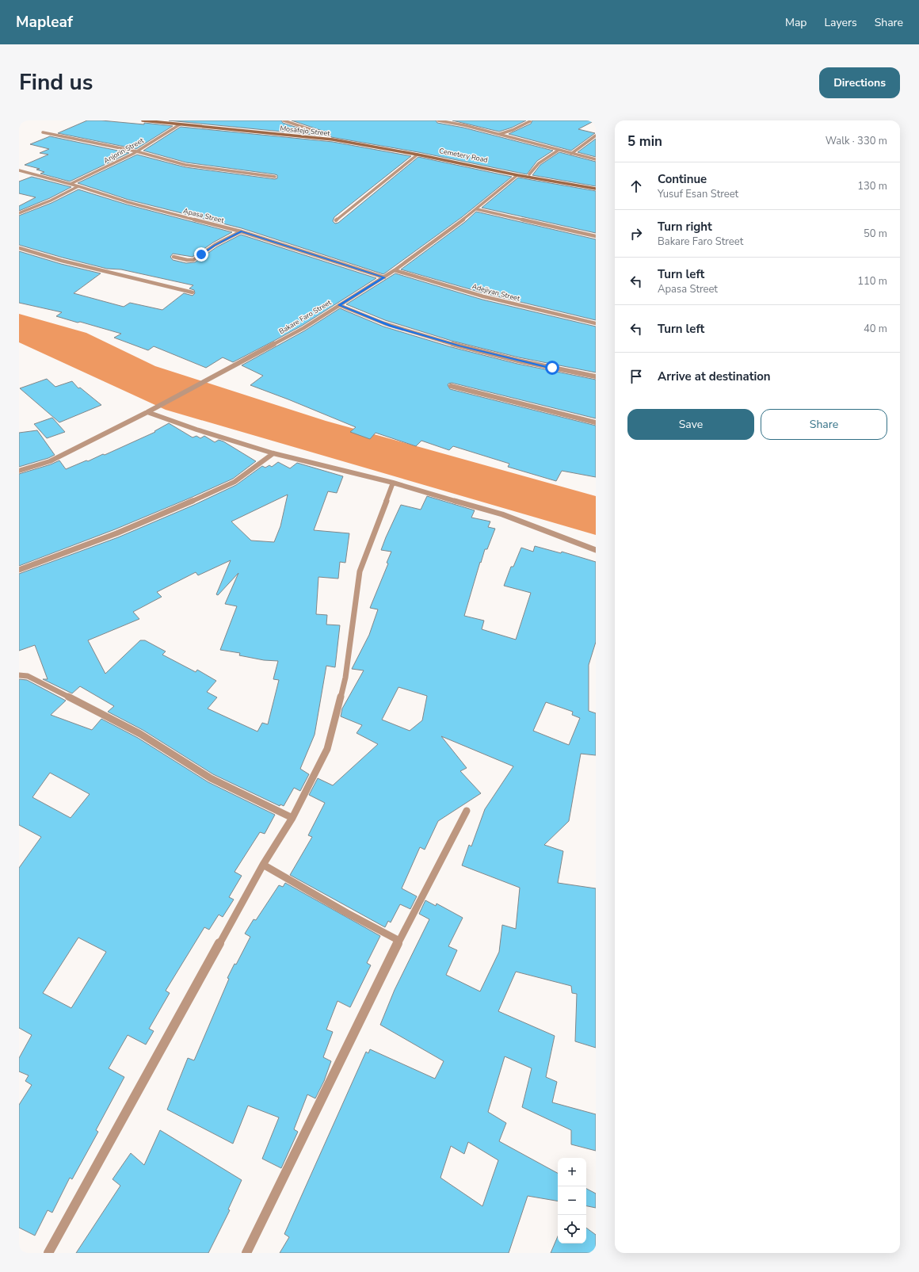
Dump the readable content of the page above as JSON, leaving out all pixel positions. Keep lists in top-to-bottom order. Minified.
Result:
{"streets":{"main road":["Mosafejo Street","Cemetery Road"],"street":["Anjorin Street","Apasa Street","Adejiyan Street","Bakare Faro Street"]},"crossings":[["Mosafejo Street","Anjorin Street"],["Mosafejo Street","Cemetery Road"],["Anjorin Street","Apasa Street"],["Cemetery Road","Bakare Faro Street"],["Apasa Street","Bakare Faro Street"],["Adejiyan Street","Bakare Faro Street"]],"page":{"header":"Mapleaf","nav":["Map","Layers","Share"],"title":"Find us","buttons":["Directions",["Save","Share"]],"heading":["5 min","Walk · 330 m"],"list":[["Continue","Yusuf Esan Street","130 m"],["Turn right","Bakare Faro Street","50 m"],["Turn left","Apasa Street","110 m"],["Turn left","40 m"],"Arrive at destination"],"map_buttons":["+","−"]}}
